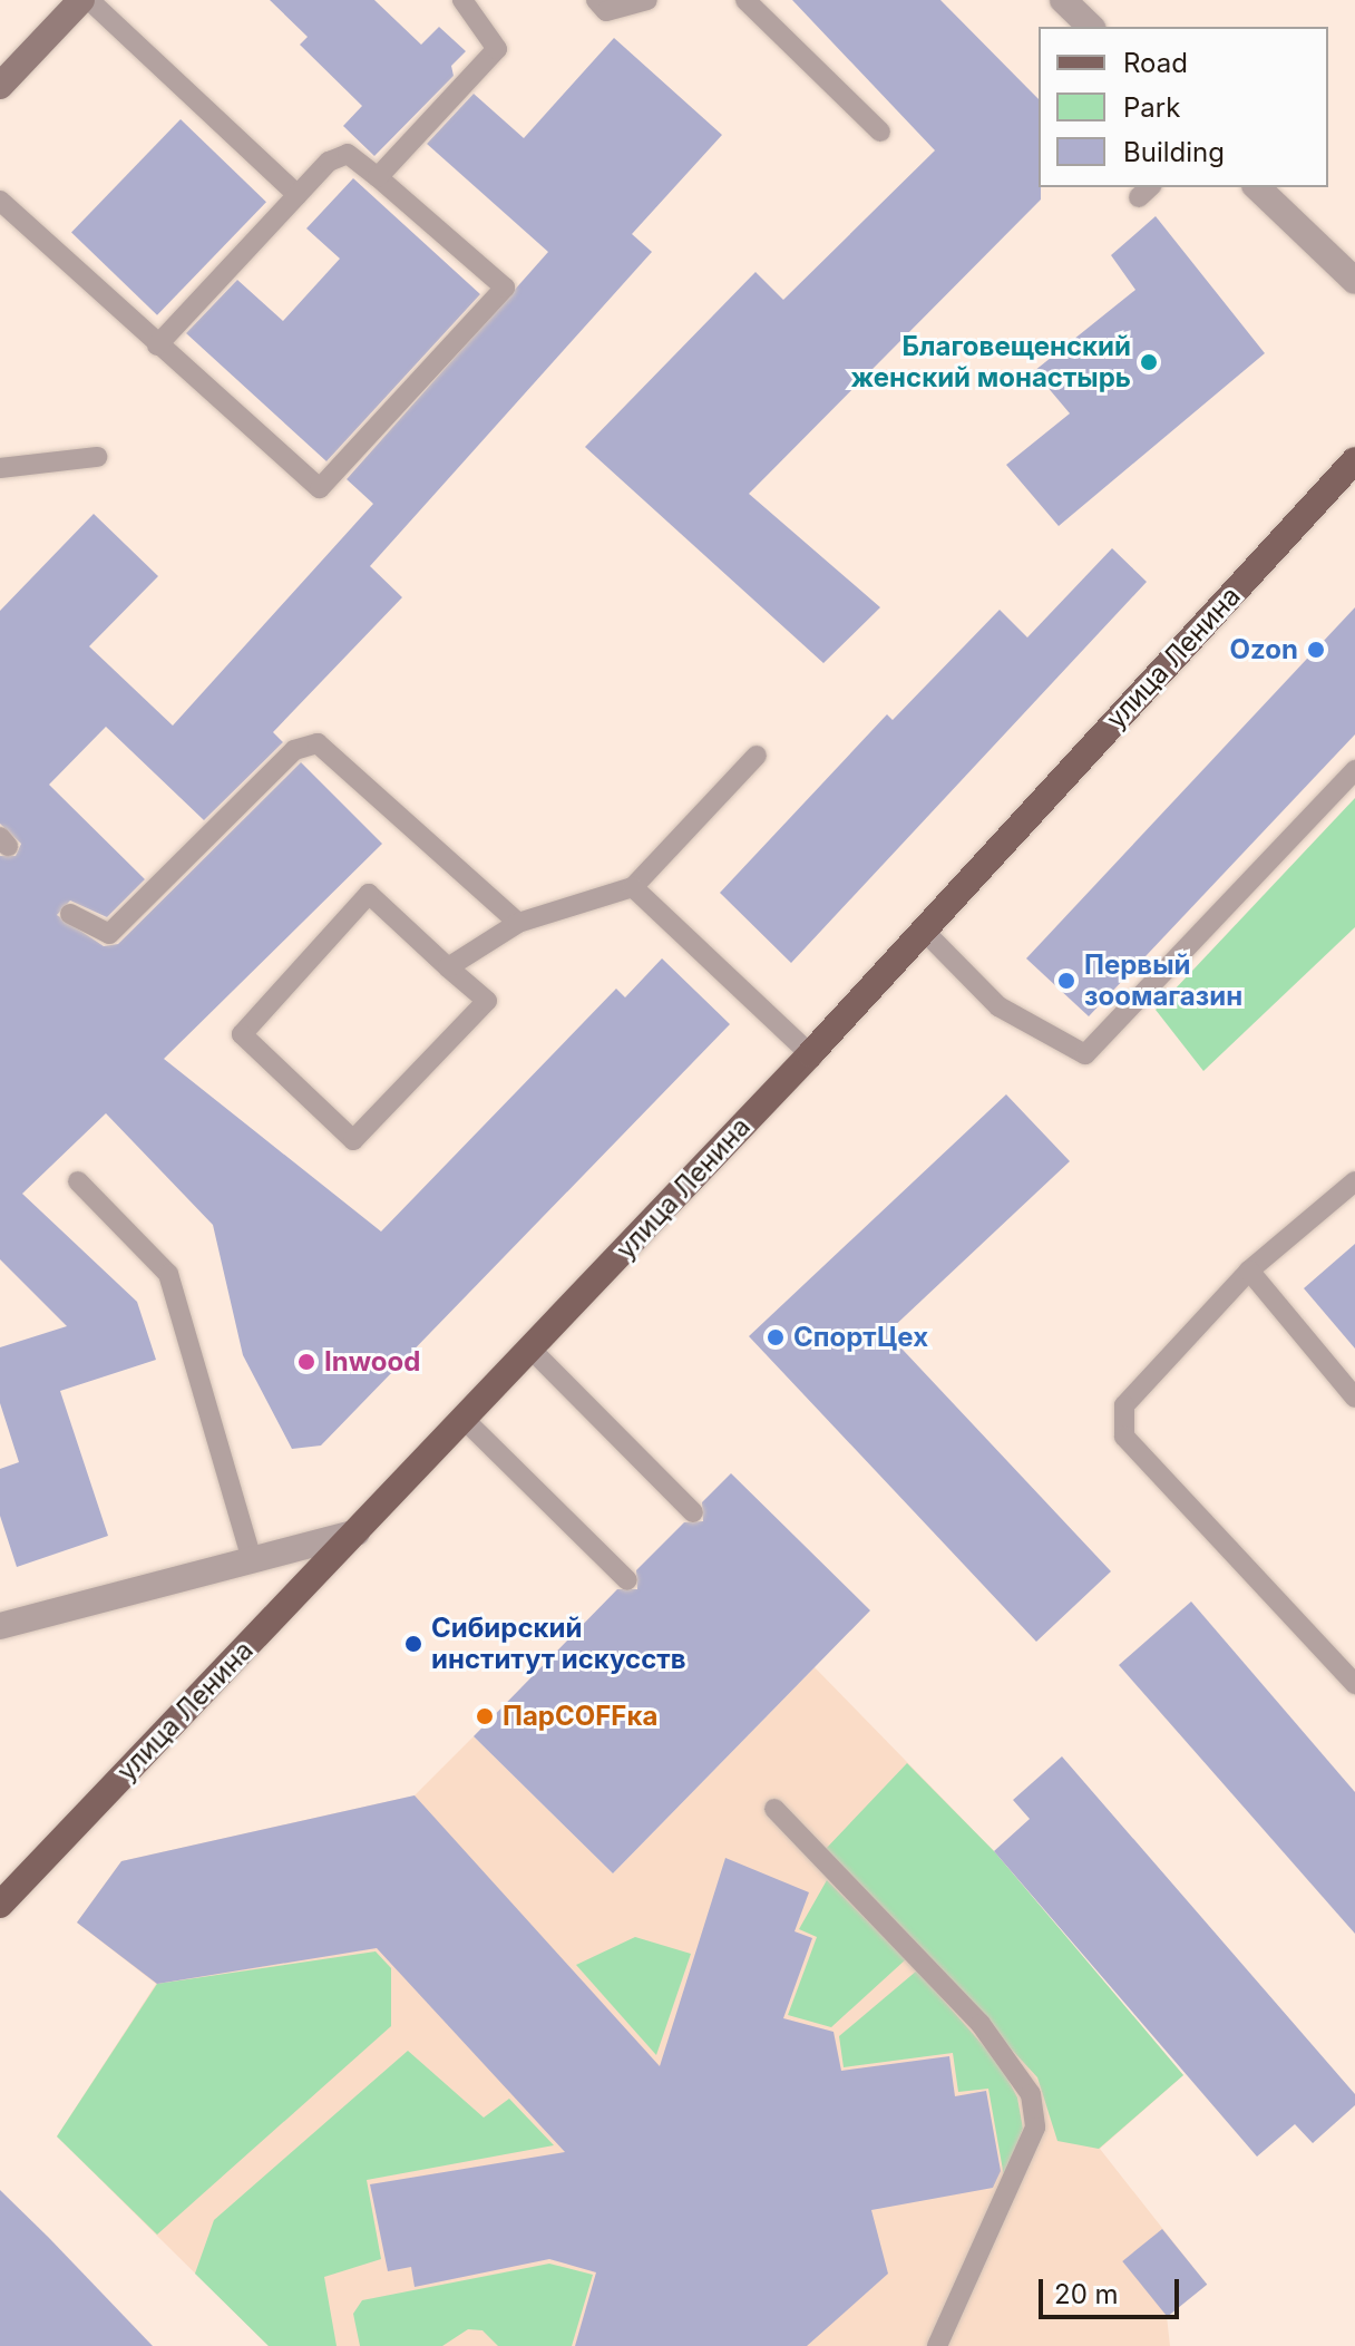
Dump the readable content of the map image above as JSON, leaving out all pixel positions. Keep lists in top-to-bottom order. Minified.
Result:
{"streets":{"main road":["улица Ленина"]},"places":["Благовещенский женский монастырь","Ozon","Первый зоомагазин","СпортЦех","Inwood","Сибирский институт искусств","ПарCOFFка"],"legend":["Road","Park","Building"],"scale_bar":"20 m"}
